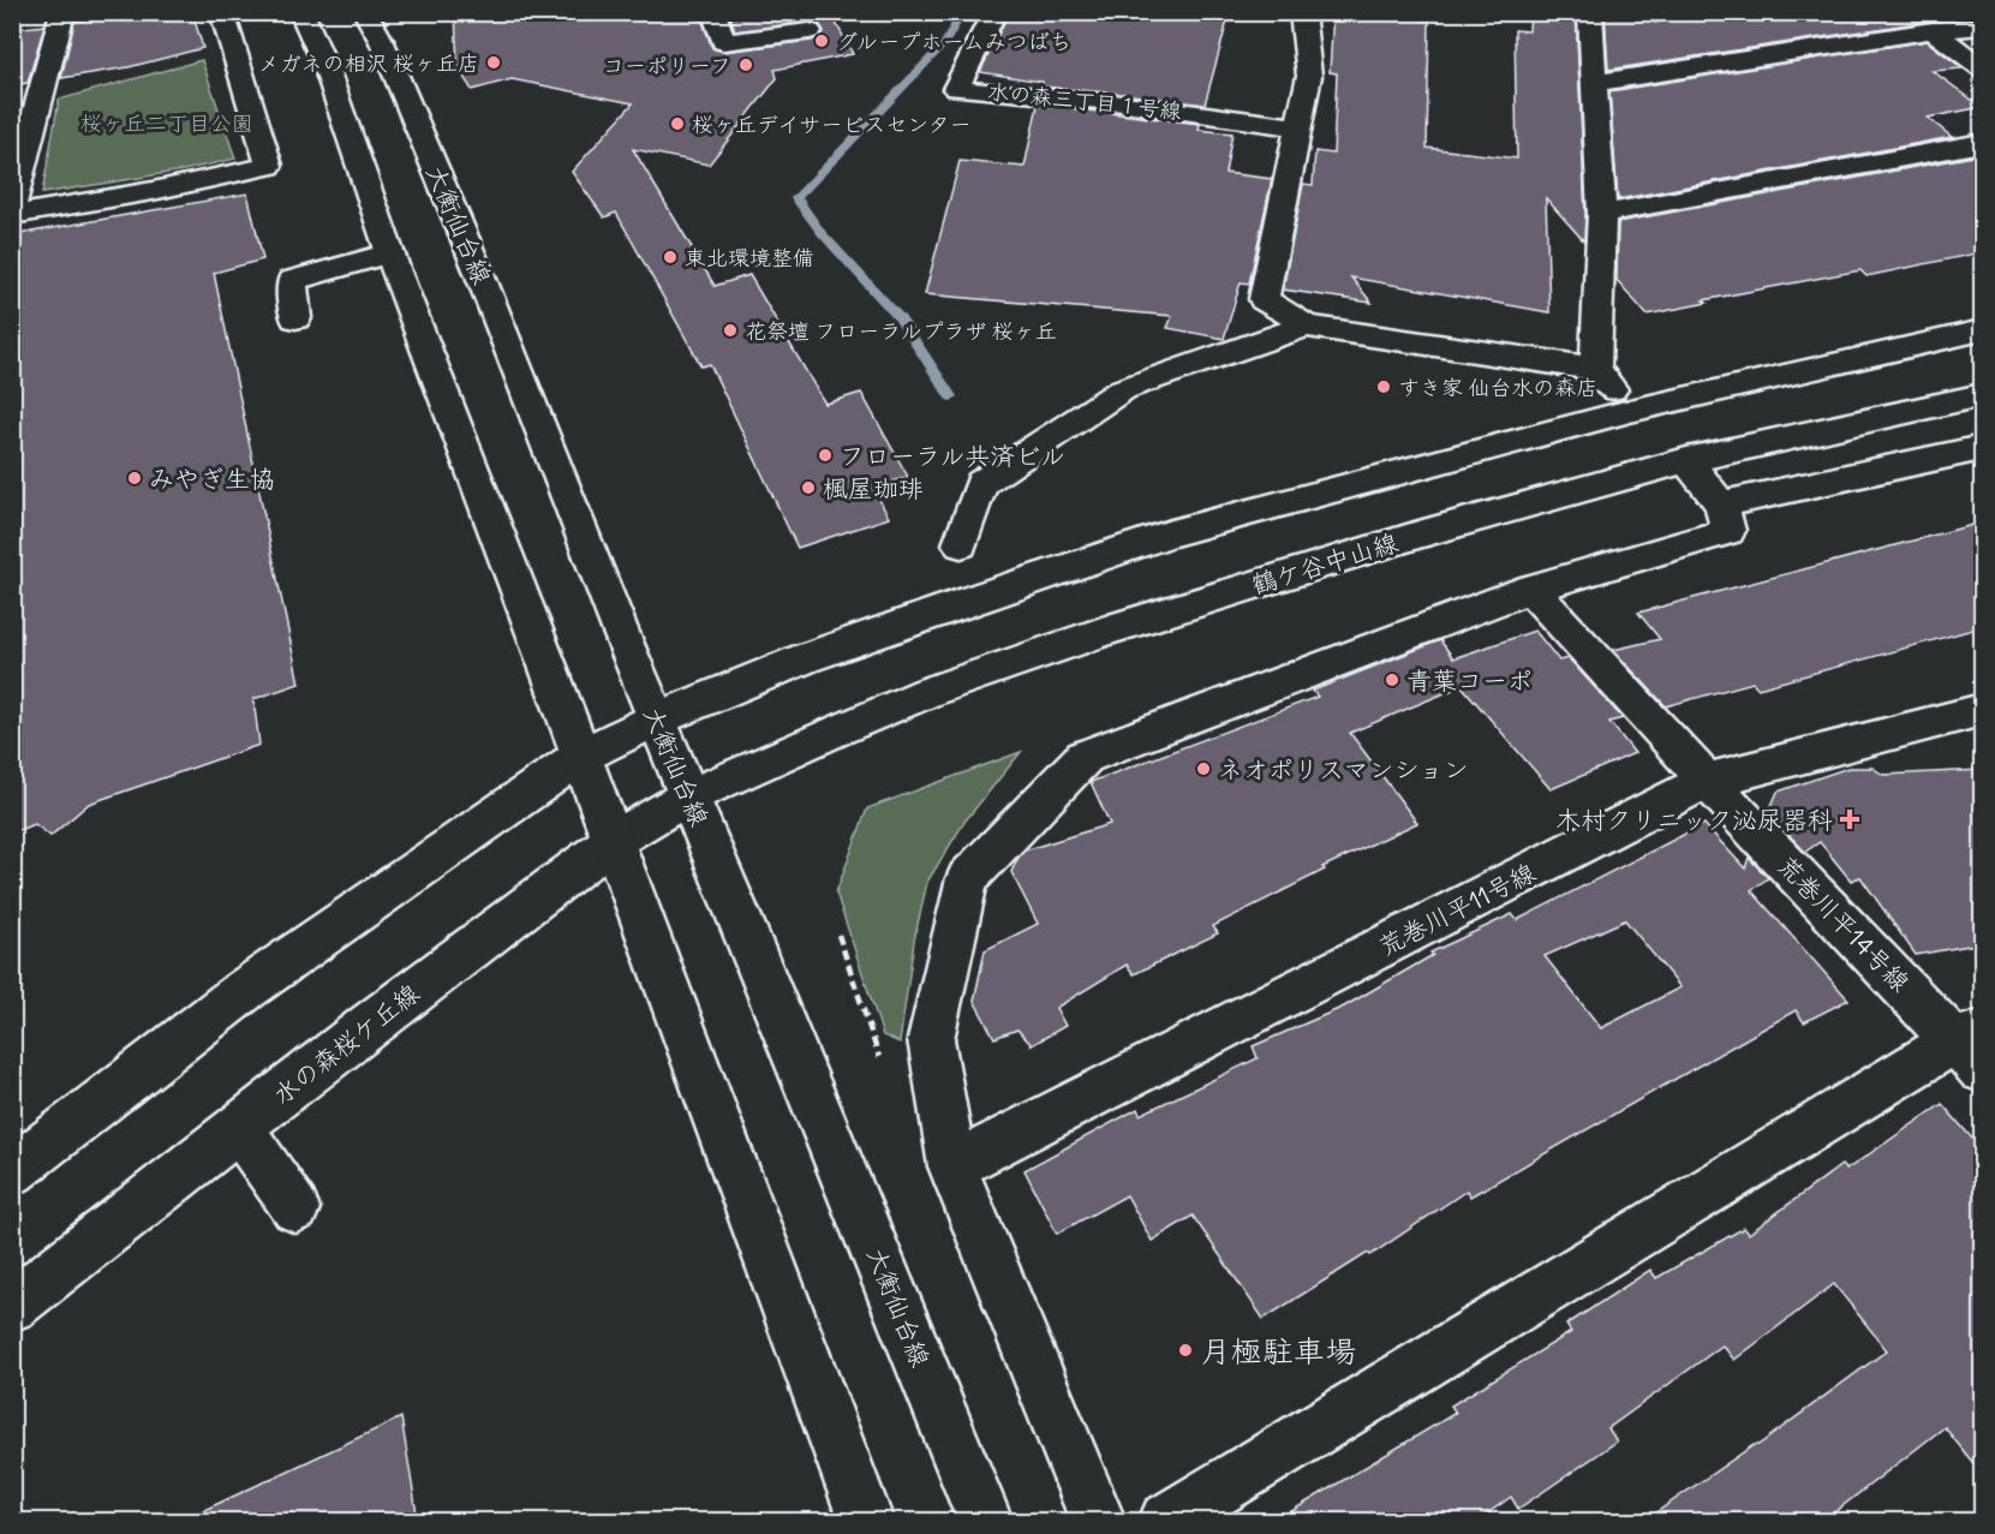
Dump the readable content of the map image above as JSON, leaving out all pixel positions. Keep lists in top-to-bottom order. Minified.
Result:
{"streets":{"street":["水の森三丁目１号線","大衡仙台線","鶴ケ谷中山線","荒巻川平11号線","荒巻川平14号線","水の森桜ケ丘線"]},"crossings":[["大衡仙台線","鶴ケ谷中山線"],["大衡仙台線","水の森桜ケ丘線"],["鶴ケ谷中山線","水の森桜ケ丘線"],["荒巻川平11号線","荒巻川平14号線"]],"parks":["桜ヶ丘二丁目公園"],"places":{"other":["グループホームみつばち","メガネの相沢 桜ヶ丘店","コーポリーフ","桜ヶ丘デイサービスセンター","東北環境整備","花祭壇 フローラルプラザ 桜ヶ丘","すき家 仙台水の森店","フローラル共済ビル","みやぎ生協","楓屋珈琲","青葉コーポ","ネオポリスマンション","月極駐車場"],"health":["木村クリニック泌尿器科"]}}
